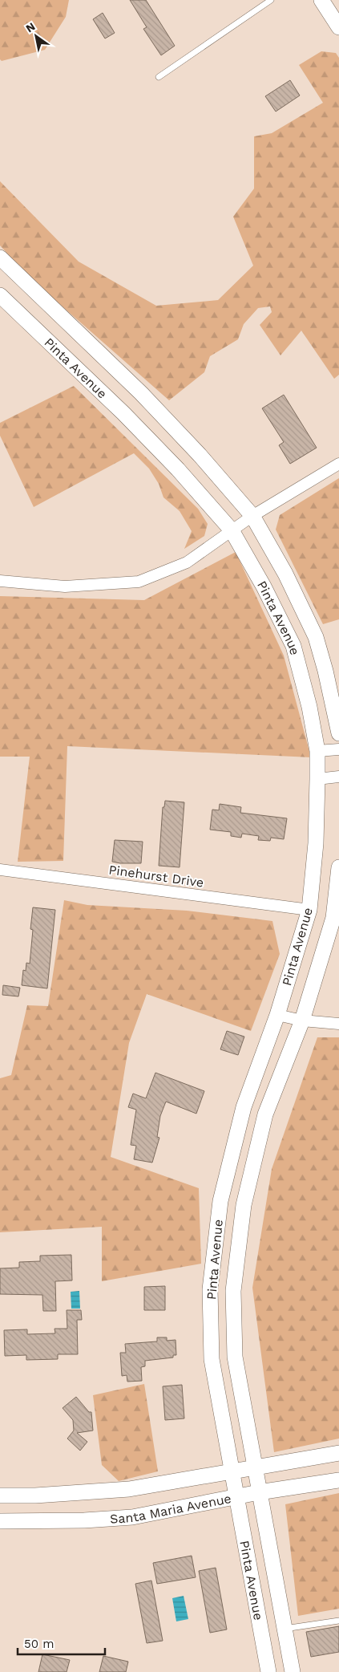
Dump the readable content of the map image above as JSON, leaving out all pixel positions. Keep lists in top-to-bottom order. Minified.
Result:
{"streets":{"street":["Pinta Avenue","Pinehurst Drive","Santa Maria Avenue"]},"crossings":[["Pinta Avenue","Pinehurst Drive"],["Pinta Avenue","Santa Maria Avenue"]],"scale_bar":"50 m","north":"top left"}
